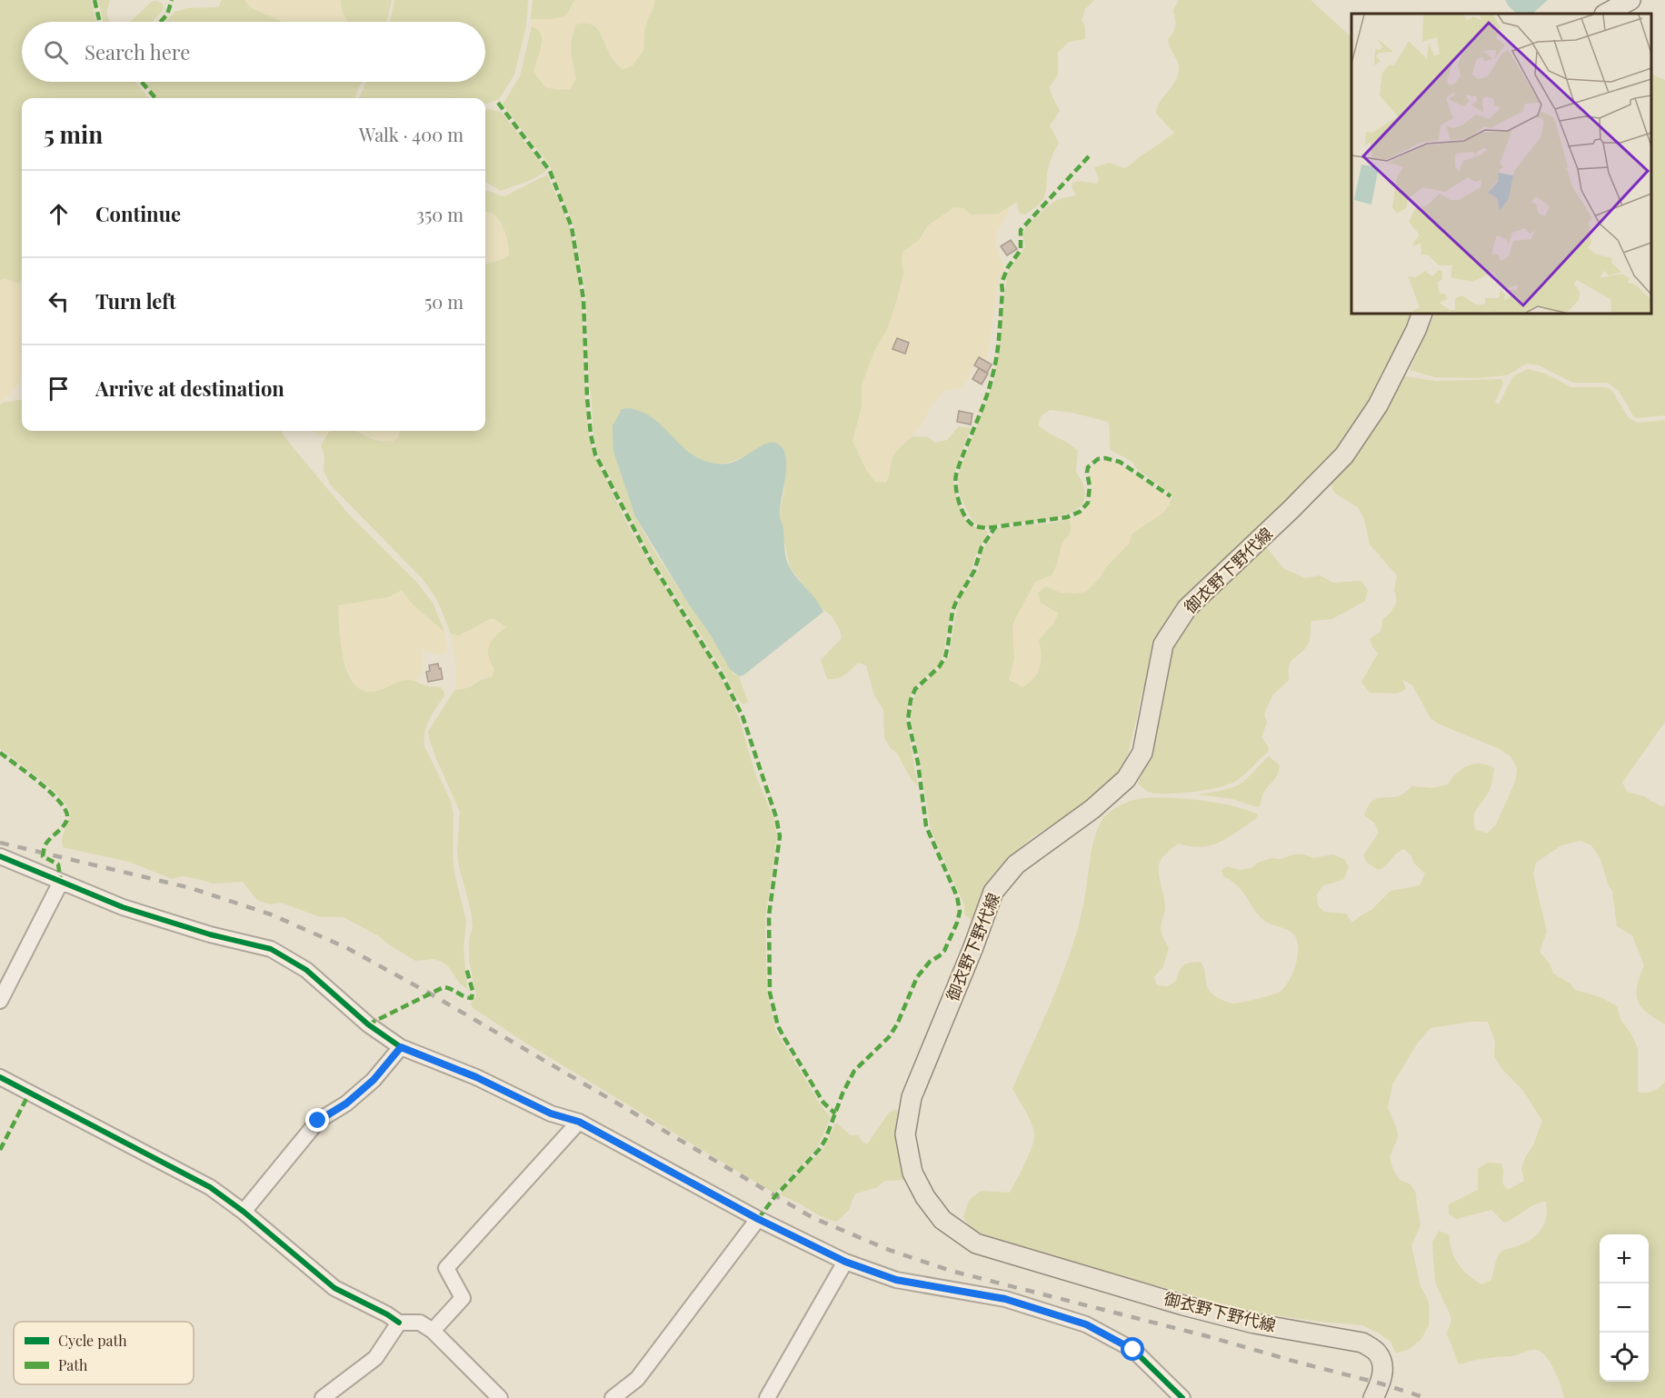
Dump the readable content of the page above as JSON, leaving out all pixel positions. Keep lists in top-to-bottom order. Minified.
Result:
{"streets":{"main road":["御衣野下野代線"]},"legend":["Cycle path","Path"],"page":{"search":"Search here","heading":["5 min","Walk · 400 m"],"list":[["Continue","350 m"],["Turn left","50 m"],"Arrive at destination"],"map_buttons":["+","−"]}}
